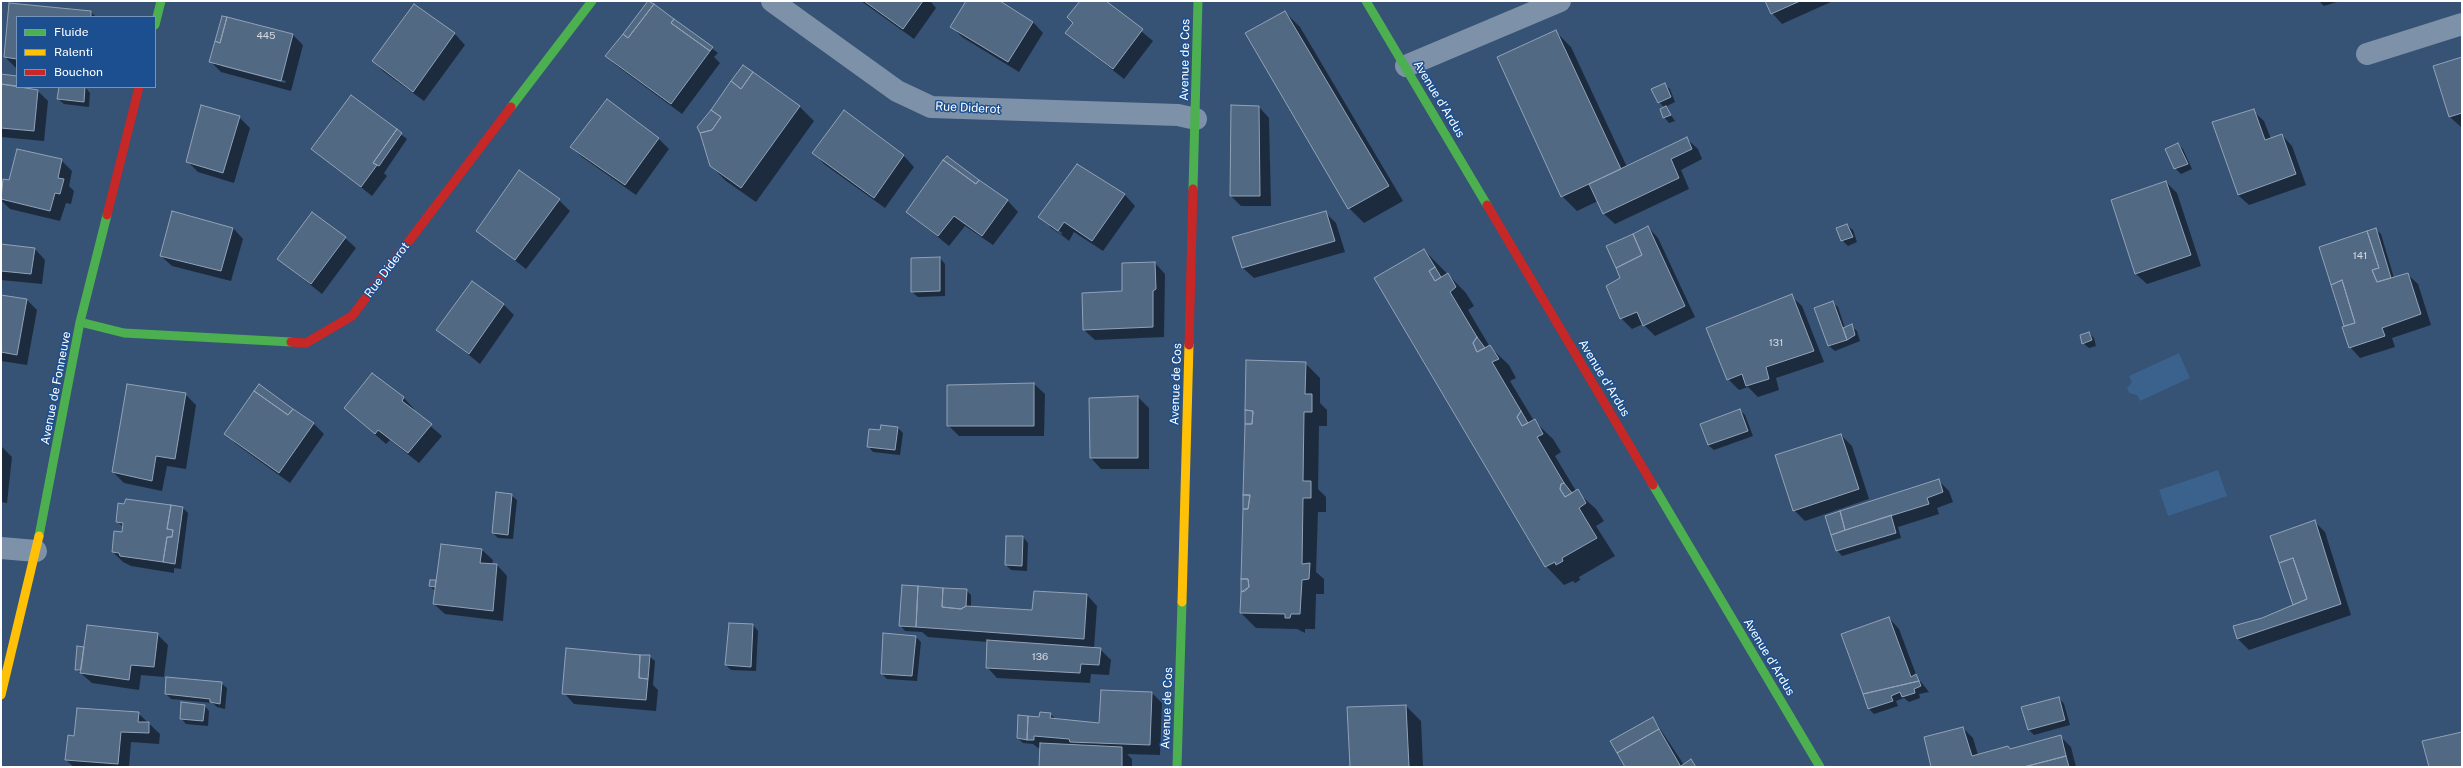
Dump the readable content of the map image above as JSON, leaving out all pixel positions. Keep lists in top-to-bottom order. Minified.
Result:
{"streets":{"street":["Avenue de Cos","Avenue d'Ardus","Rue Diderot","Avenue de Fonneuve"]},"crossings":[["Avenue de Cos","Rue Diderot"],["Rue Diderot","Avenue de Fonneuve"]],"house_numbers":["445","141","131","136"],"legend":["Fluide","Ralenti","Bouchon"]}
